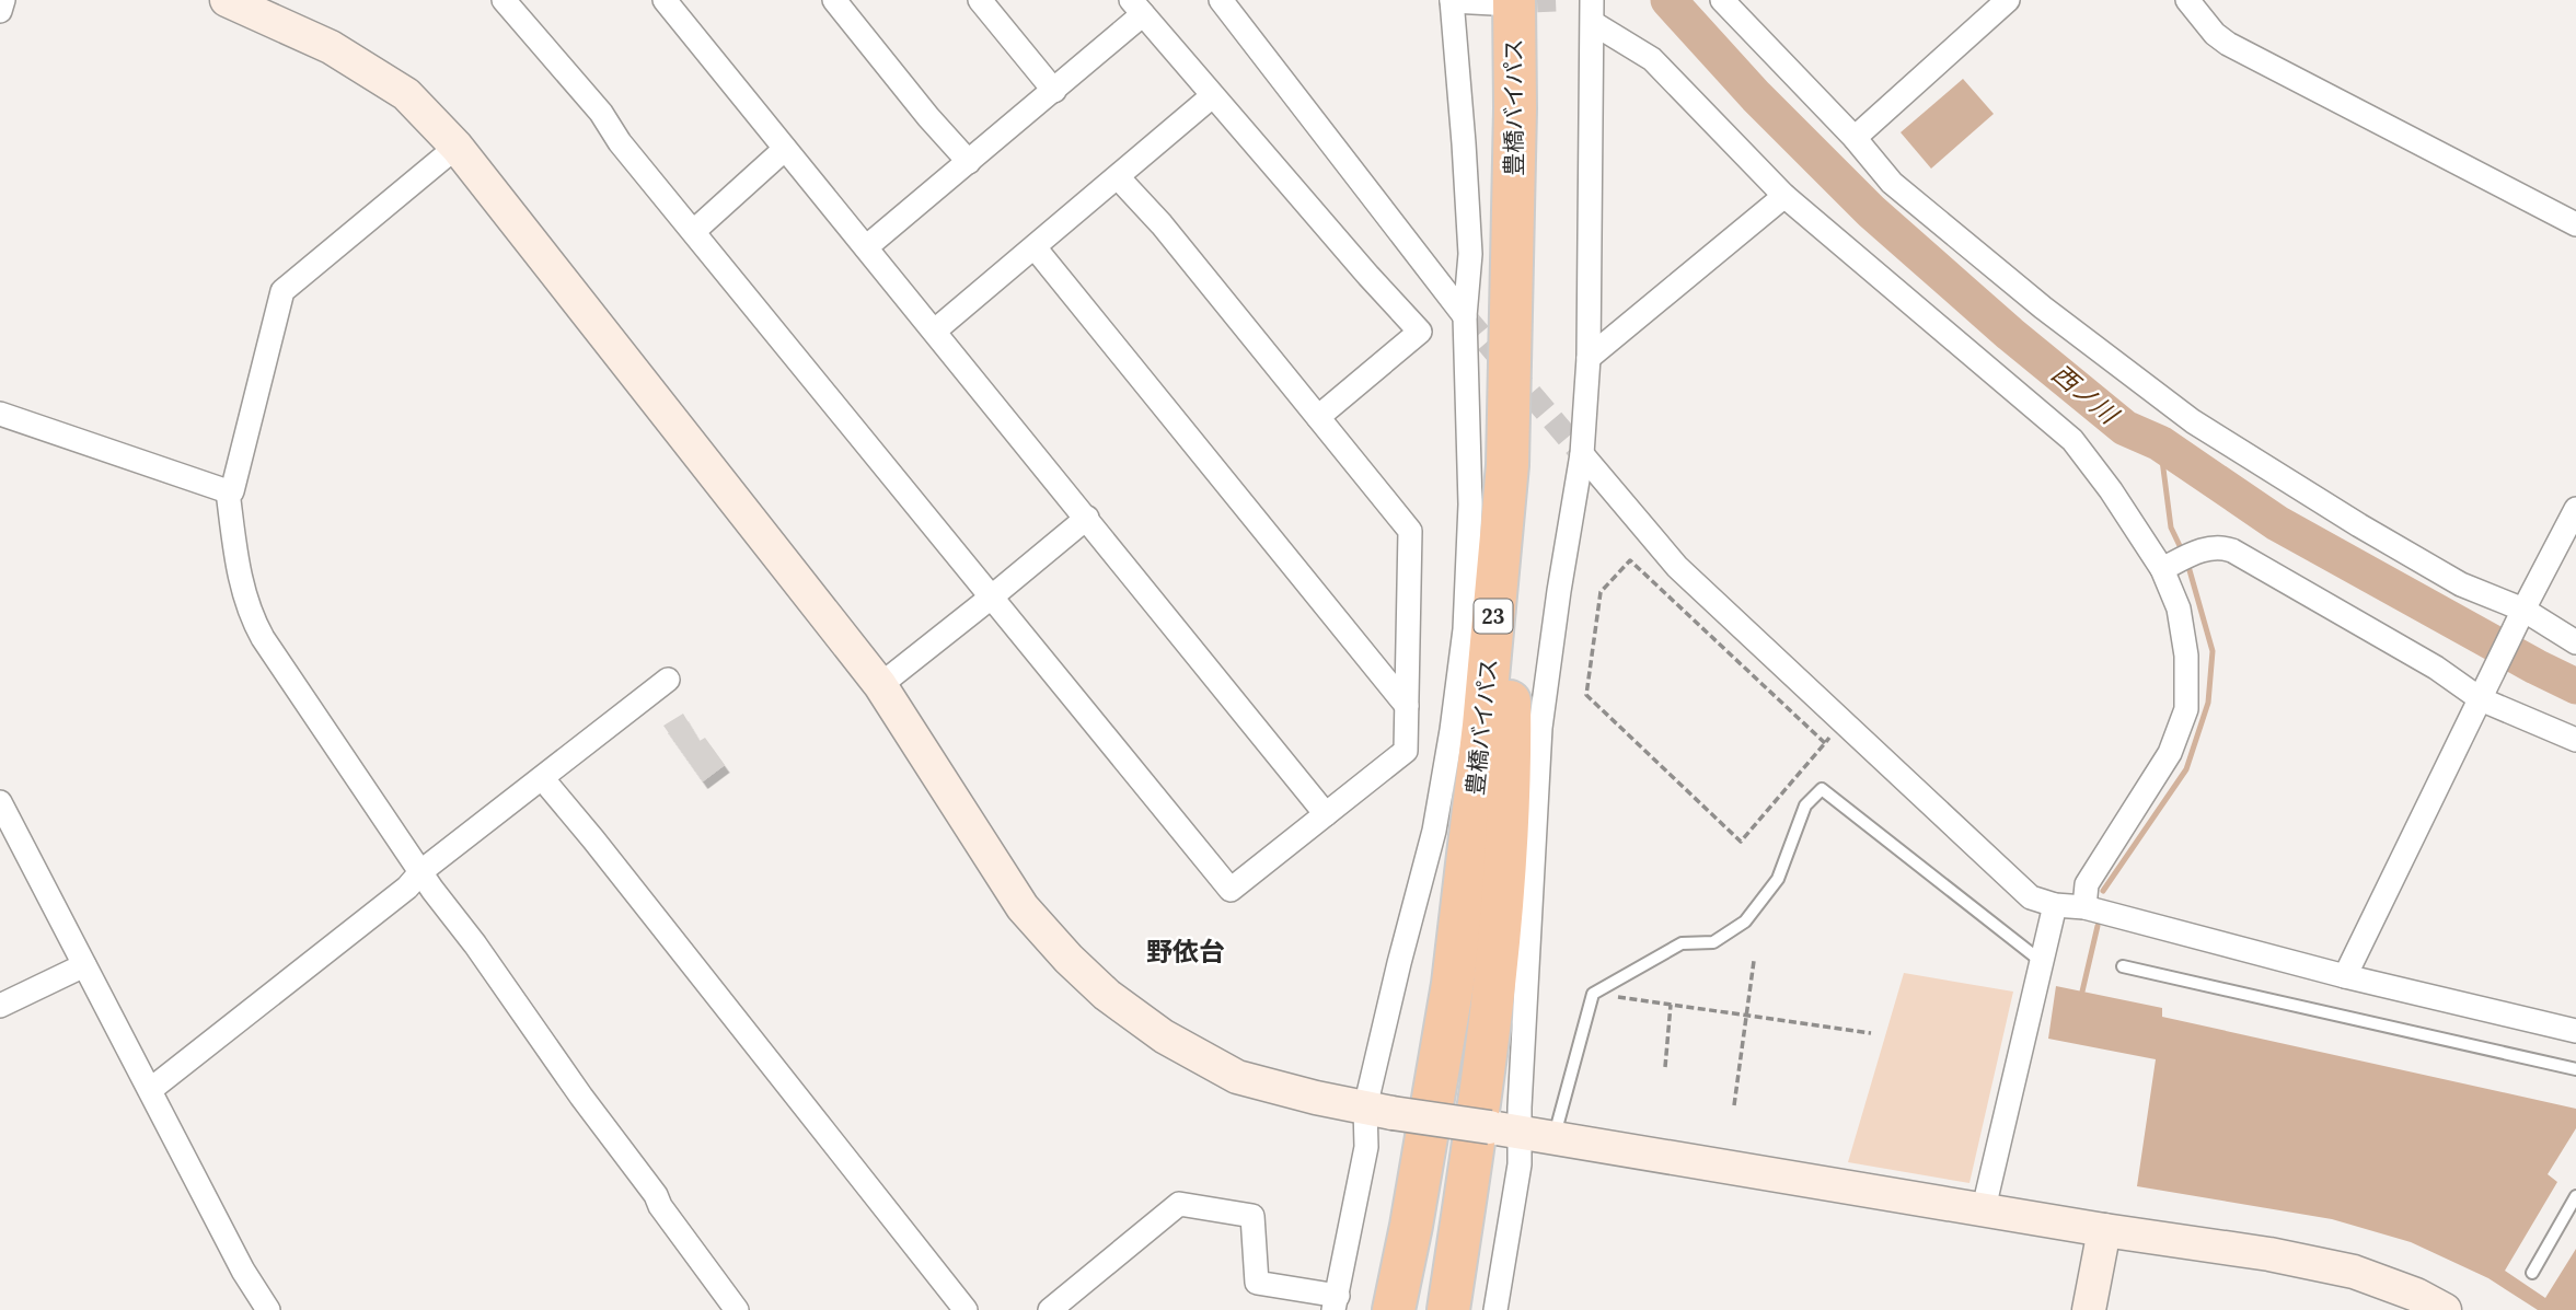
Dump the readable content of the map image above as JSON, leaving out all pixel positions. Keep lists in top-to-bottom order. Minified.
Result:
{"streets":{"highway":["豊橋バイパス","23"]},"crossings":[["豊橋バイパス","23"]],"districts":["野依台"],"water":["西ノ川"]}
